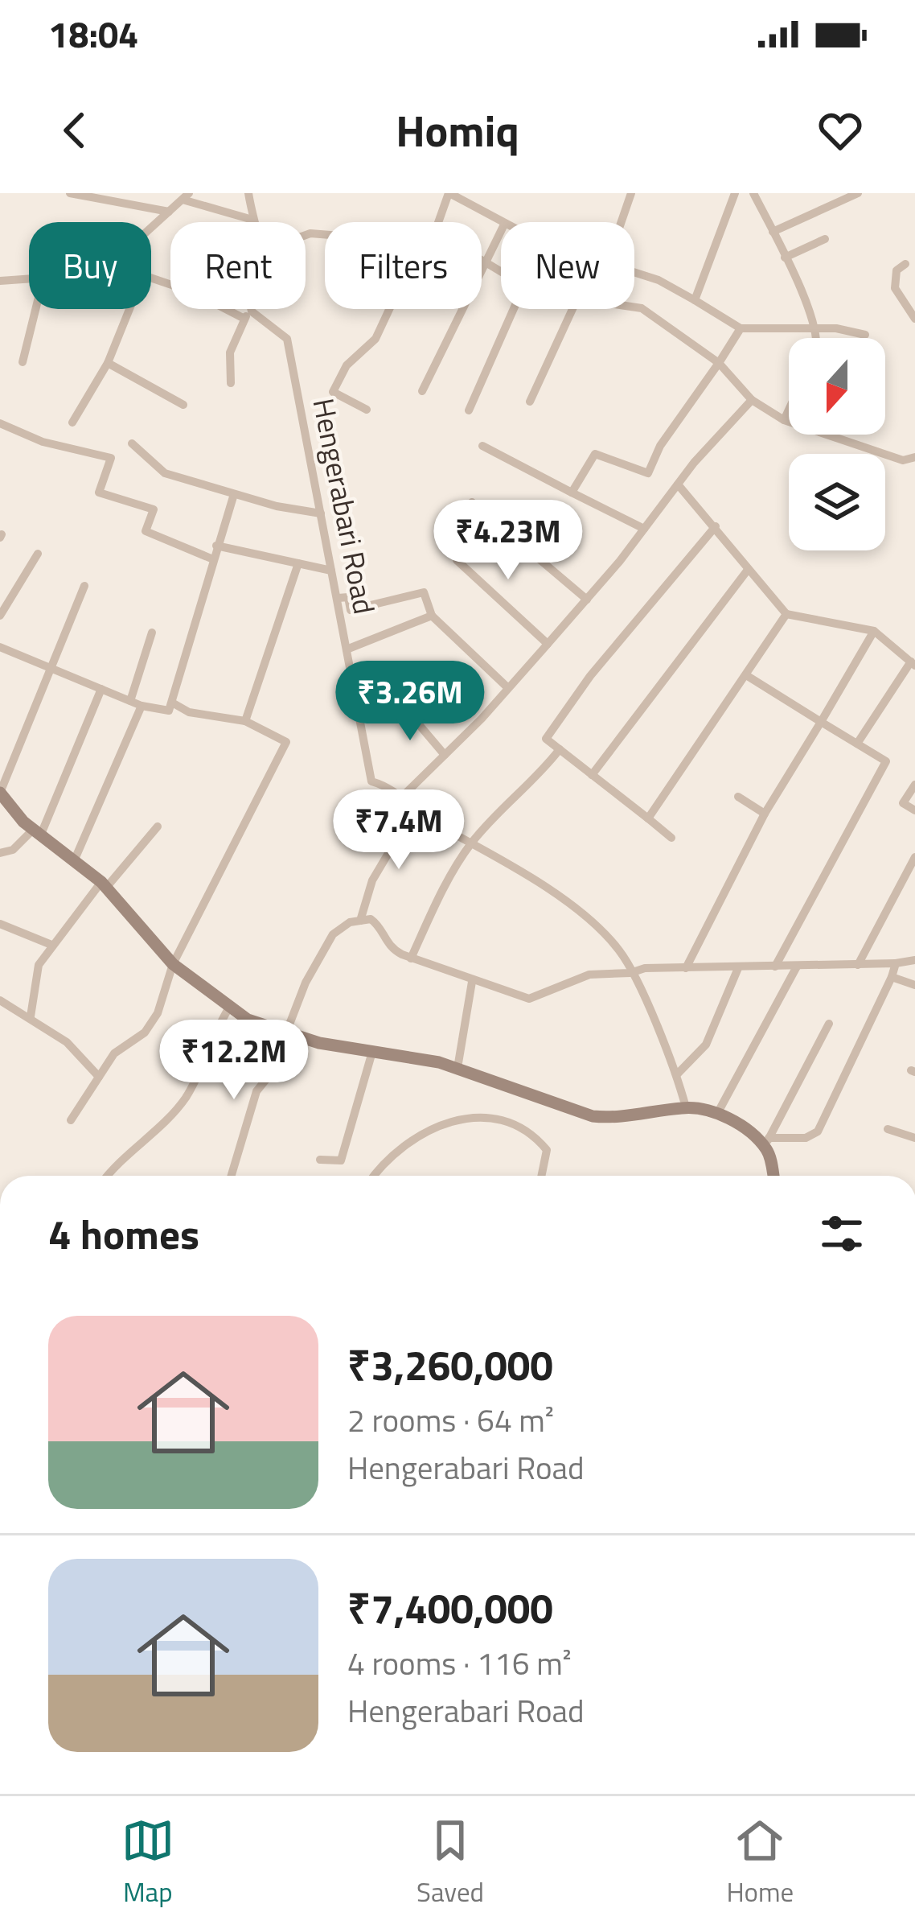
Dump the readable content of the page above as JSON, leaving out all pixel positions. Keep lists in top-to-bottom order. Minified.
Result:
{"streets":{"street":["Hengerabari Road"]},"north":"bottom","page":{"status":"18:04","header":"Homiq","chip":["Buy","Rent","Filters","New"],"price":["₹4.23M","₹3.26M","₹7.4M","₹12.2M"],"heading":"4 homes","list":[{"name":"₹3,260,000","note":"2 rooms · 64 m² · Hengerabari Road"},{"name":"₹7,400,000","note":"4 rooms · 116 m² · Hengerabari Road"}],"tabs":["Map","Saved","Home"]}}
